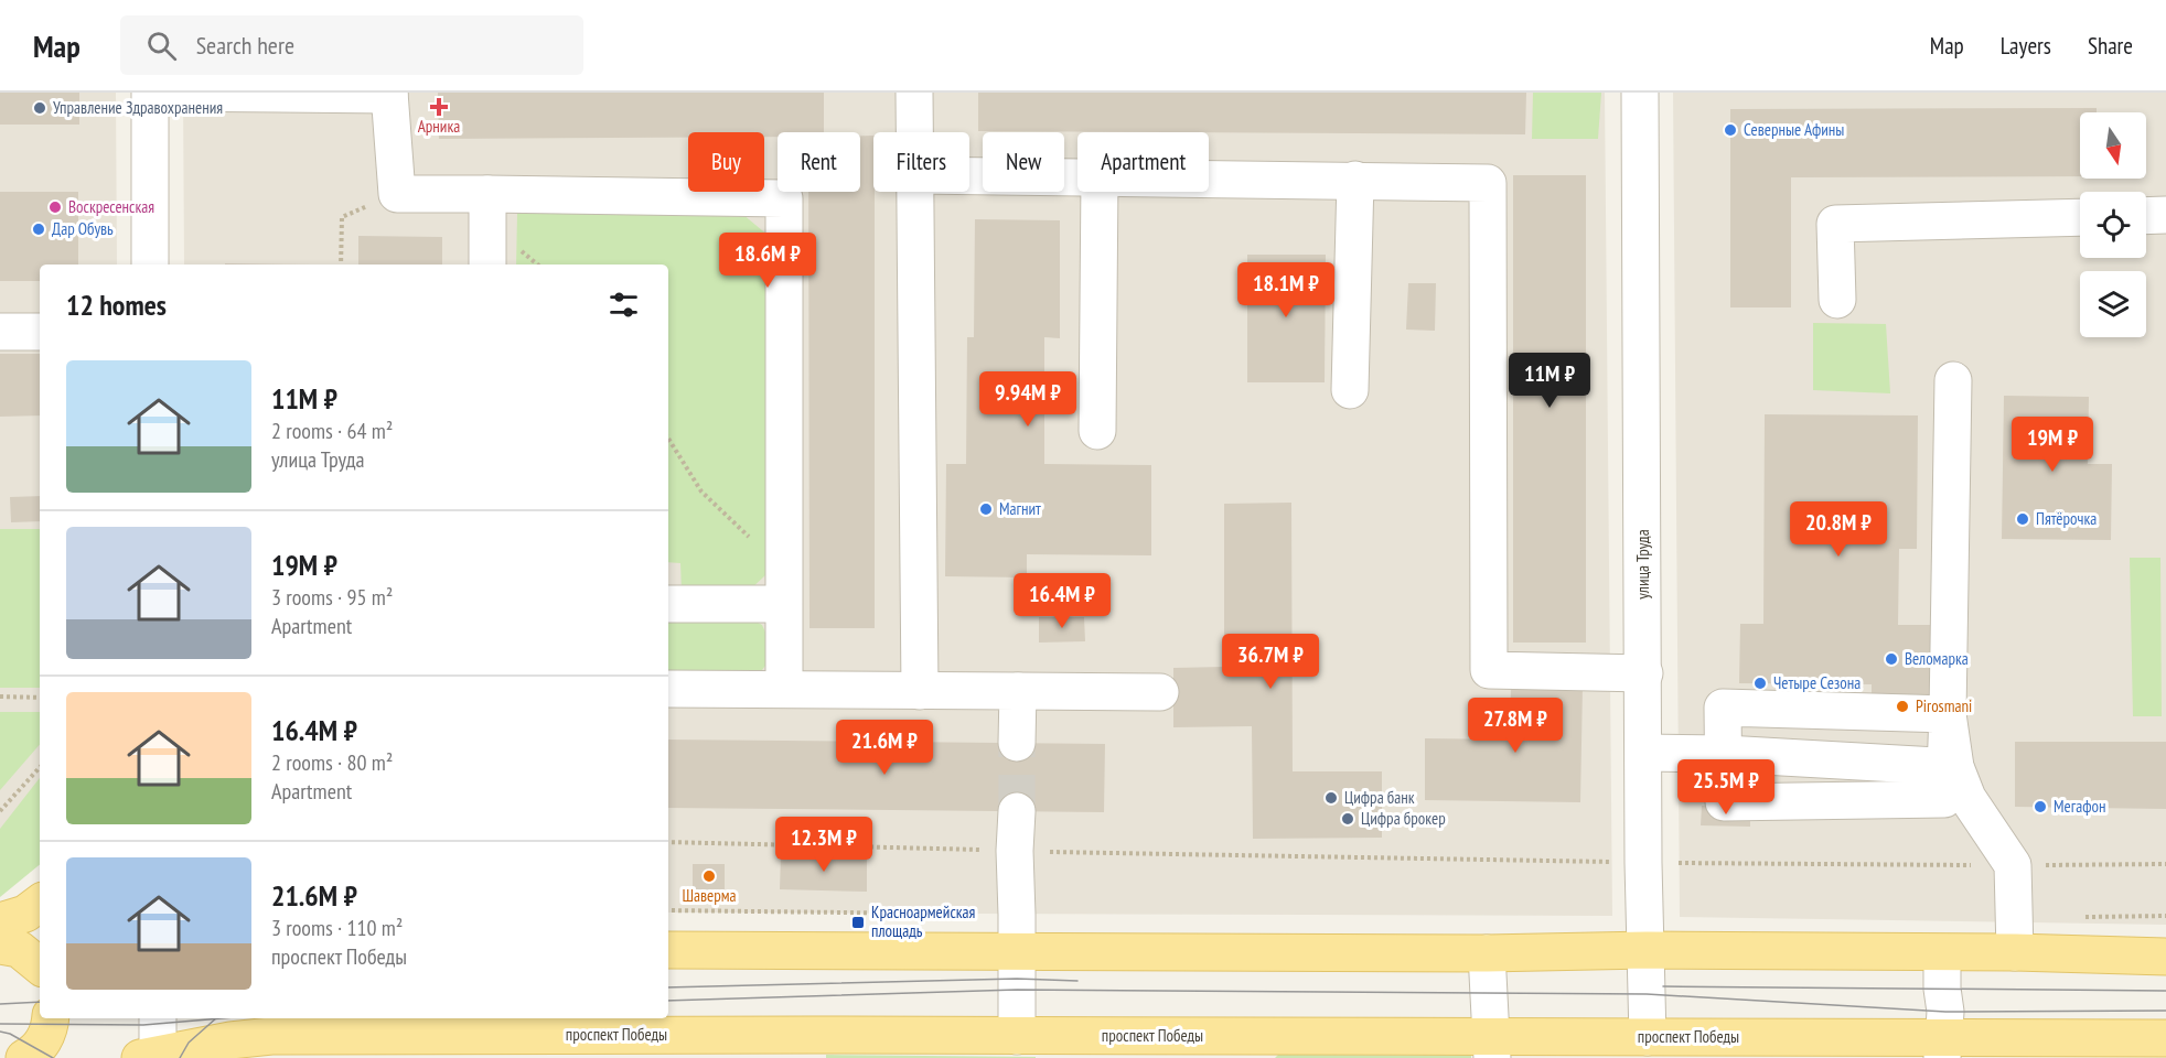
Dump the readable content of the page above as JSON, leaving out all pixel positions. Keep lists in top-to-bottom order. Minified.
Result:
{"streets":{"main road":["проспект Победы"],"street":["улица Труда"]},"crossings":[["улица Труда","проспект Победы"]],"places":{"health":["Арника"],"other":["Управление Здравохранения","Северные Афины","Воскресенская","Дар Обувь","Магнит","Пятёрочка","Веломарка","Четыре Сезона","Pirosmani","Цифра банк","Мегафон","Цифра брокер","Шаверма"],"transit":["Красноармейская площадь"]},"north":"bottom","page":{"header":"Map","search":"Search here","nav":["Map","Layers","Share"],"chip":["Buy","Rent","Filters","New","Apartment"],"price":["18.6M ₽","18.1M ₽","11M ₽","9.94M ₽","19M ₽","20.8M ₽","16.4M ₽","36.7M ₽","27.8M ₽","21.6M ₽","25.5M ₽","12.3M ₽"],"heading":"12 homes","list":[{"name":"11M ₽","note":"2 rooms · 64 m² · улица Труда"},{"name":"19M ₽","note":"3 rooms · 95 m² · Apartment"},{"name":"16.4M ₽","note":"2 rooms · 80 m² · Apartment"},{"name":"21.6M ₽","note":"3 rooms · 110 m² · проспект Победы"}]}}
